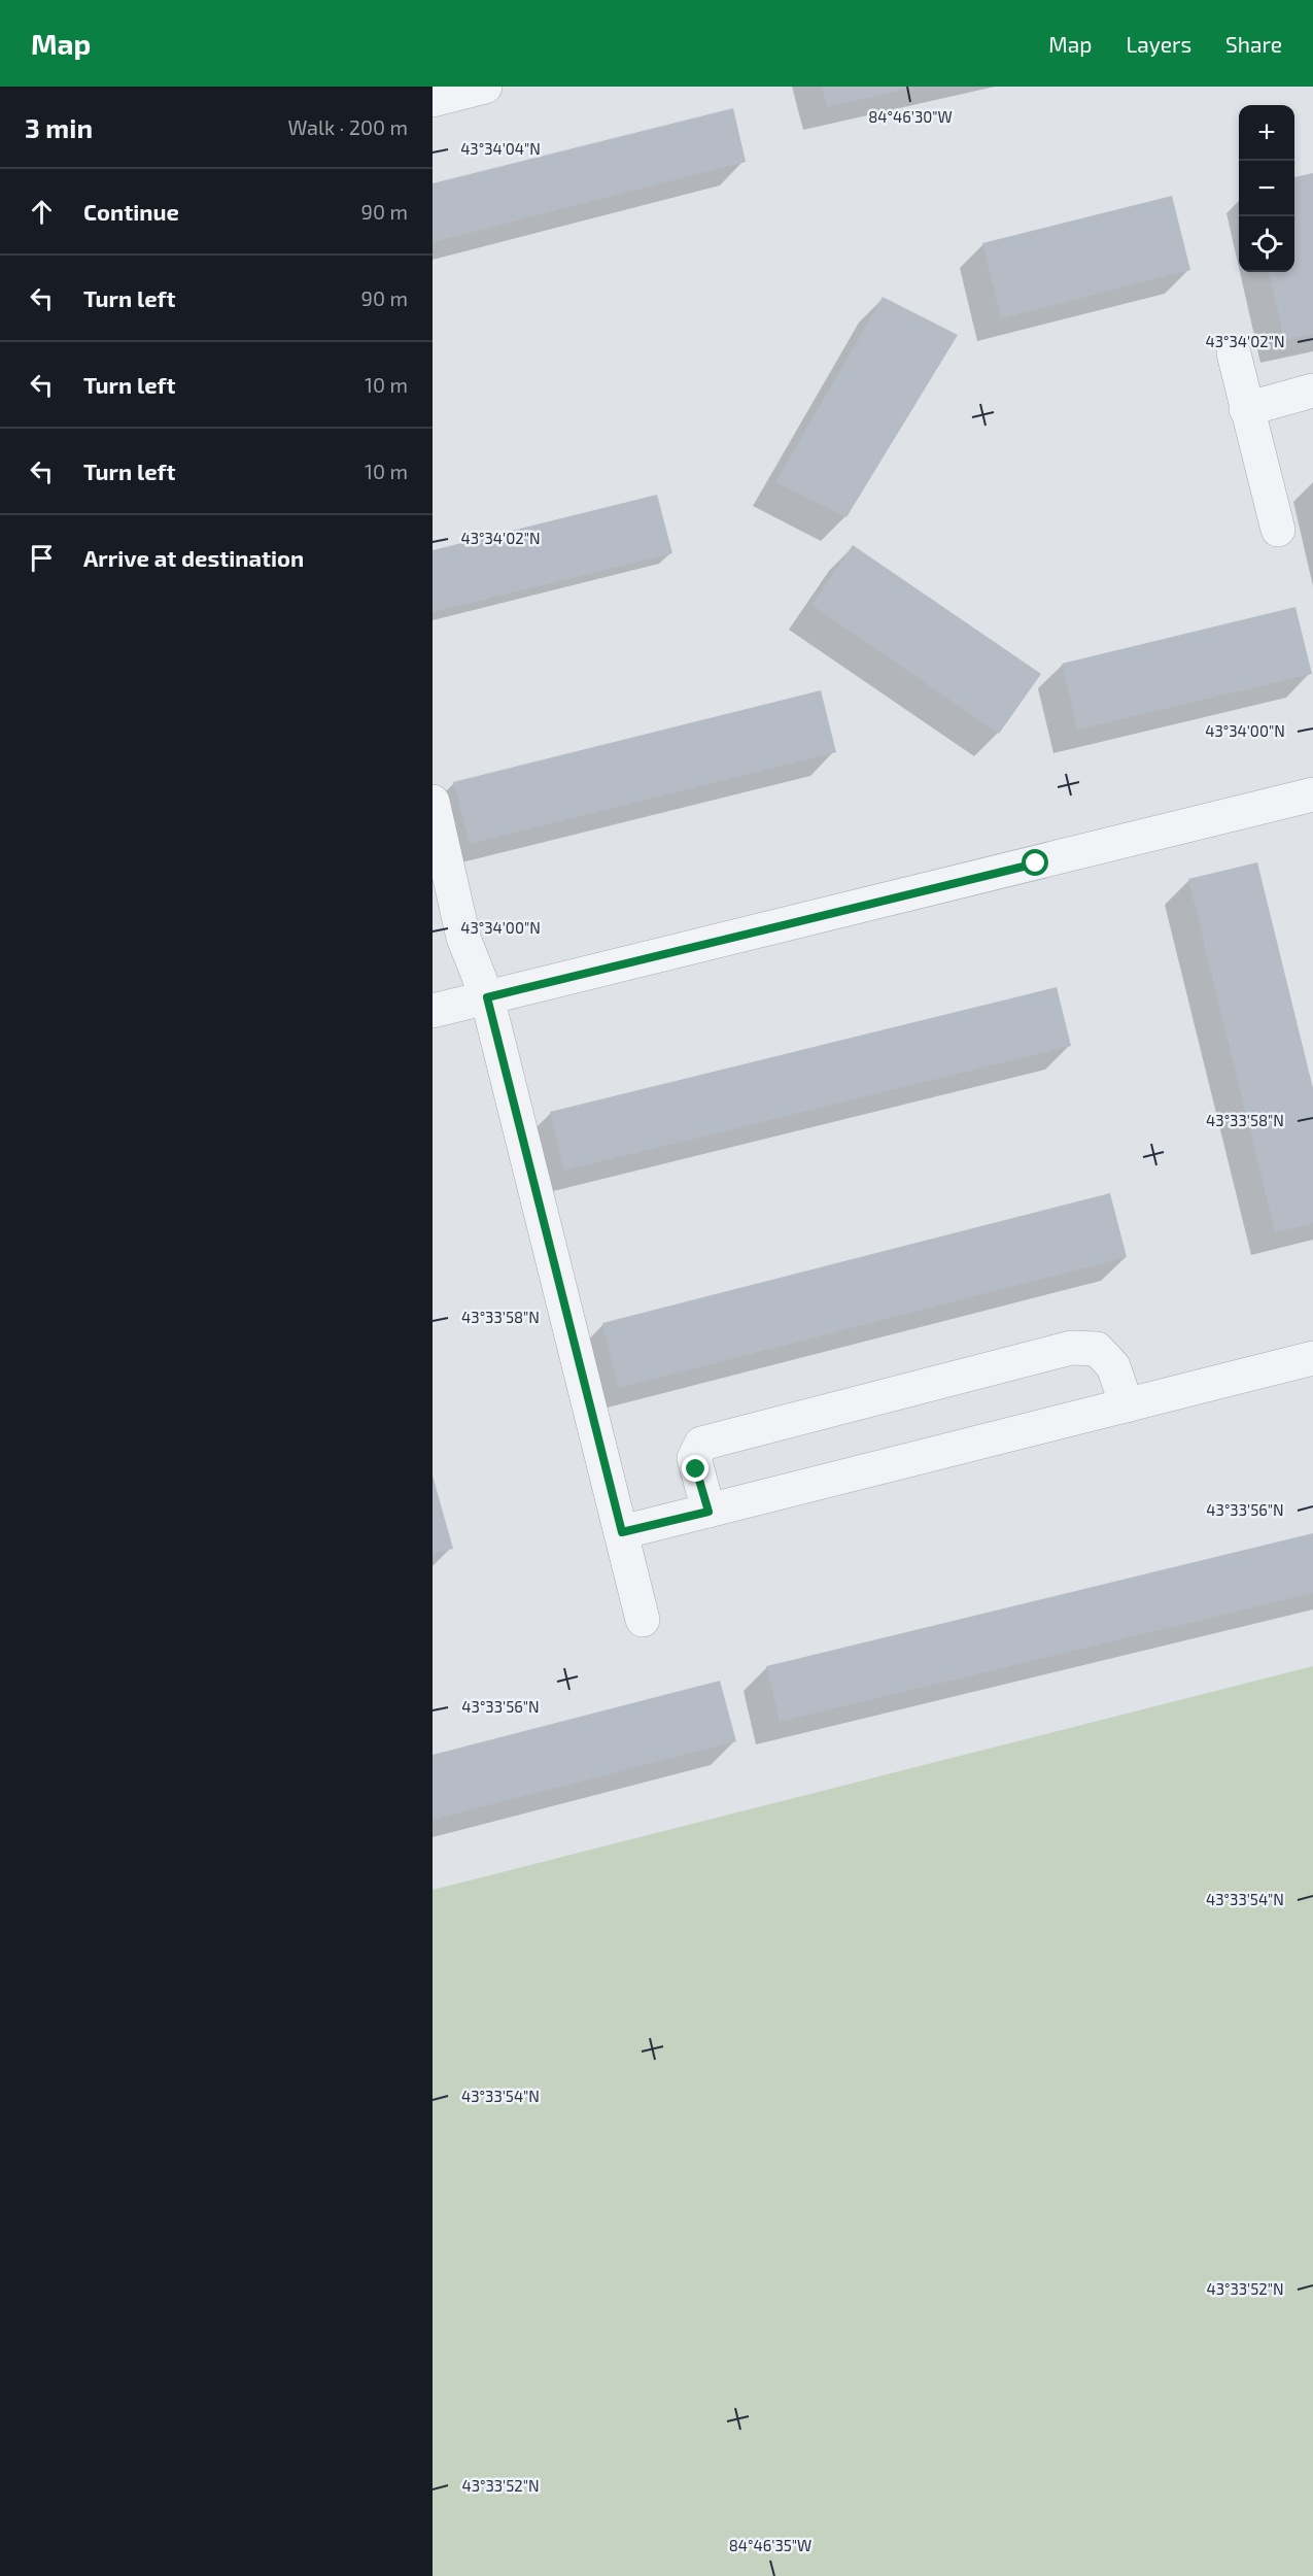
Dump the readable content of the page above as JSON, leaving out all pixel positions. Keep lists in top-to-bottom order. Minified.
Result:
{"page":{"header":"Map","nav":["Map","Layers","Share"],"heading":["3 min","Walk · 200 m"],"map_buttons":["+","−"],"list":[["Continue","90 m"],["Turn left","90 m"],["Turn left","10 m"],["Turn left","10 m"],"Arrive at destination"]},"coordinates":["84°46'30\"W","43°34'04\"N","43°34'02\"N","43°34'00\"N","43°33'58\"N","43°33'56\"N","43°33'54\"N","43°33'52\"N","84°46'35\"W"]}
